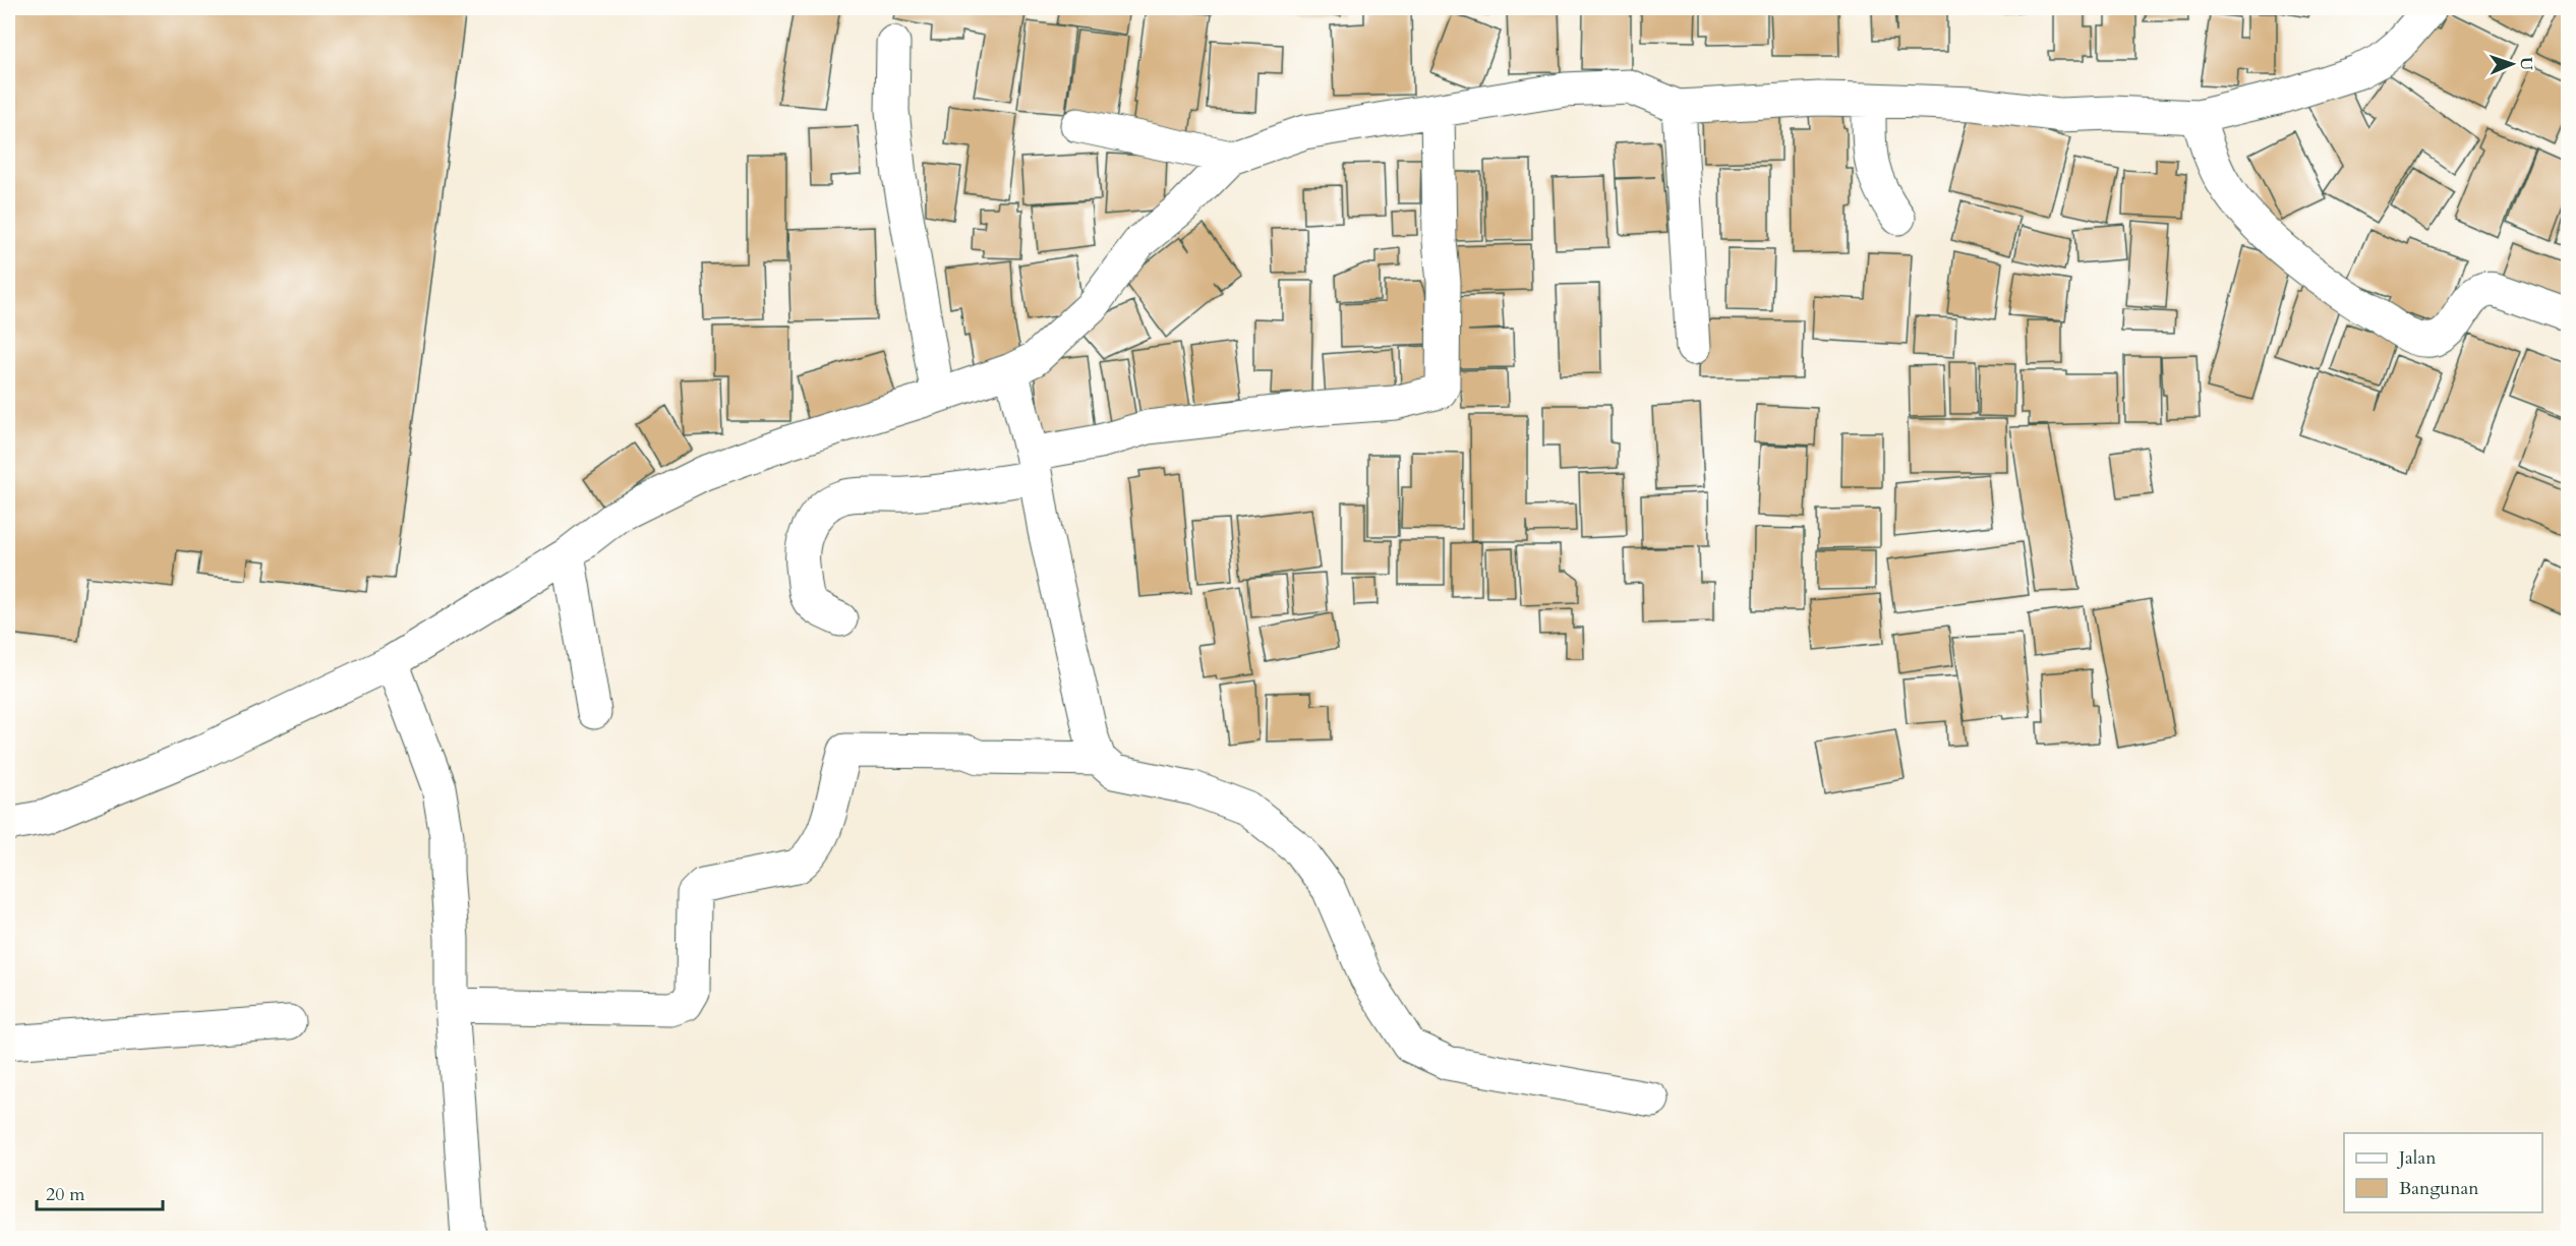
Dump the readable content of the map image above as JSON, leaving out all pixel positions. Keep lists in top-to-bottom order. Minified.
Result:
{"legend":["Jalan","Bangunan"],"scale_bar":"20 m","north":"right"}
